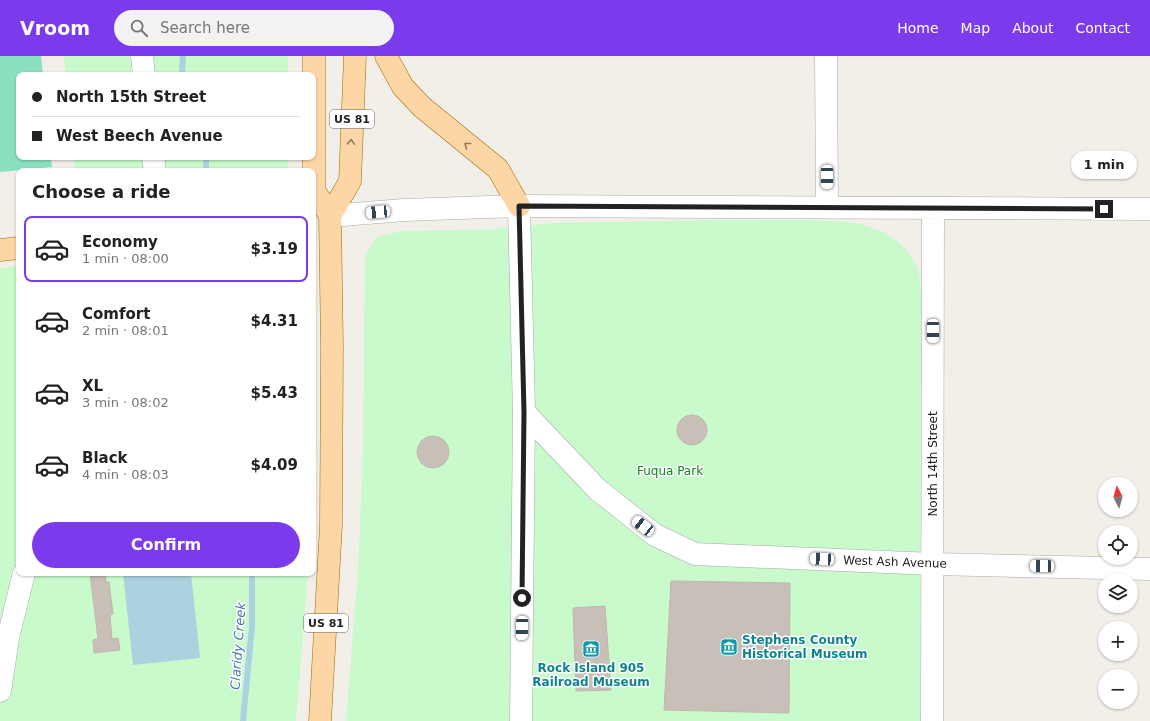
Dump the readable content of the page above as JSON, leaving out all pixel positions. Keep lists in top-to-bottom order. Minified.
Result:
{"streets":{"main road":["US 81"],"street":["North 14th Street","West Ash Avenue"]},"crossings":[["North 14th Street","West Ash Avenue"]],"water":["Claridy Creek"],"parks":["Fuqua Park"],"places":{"museum":["Stephens County Historical Museum","Rock Island 905 Railroad Museum"]},"north":"top","page":{"header":"Vroom","search":"Search here","nav":["Home","Map","About","Contact"],"banner":["North 15th Street","West Beech Avenue"],"bubble":"1 min","heading":"Choose a ride","list":[{"name":"Economy","note":"1 min · 08:00","value":"$3.19"},{"name":"Comfort","note":"2 min · 08:01","value":"$4.31"},{"name":"XL","note":"3 min · 08:02","value":"$5.43"},{"name":"Black","note":"4 min · 08:03","value":"$4.09"}],"map_buttons":["+","−"],"buttons":"Confirm"}}
